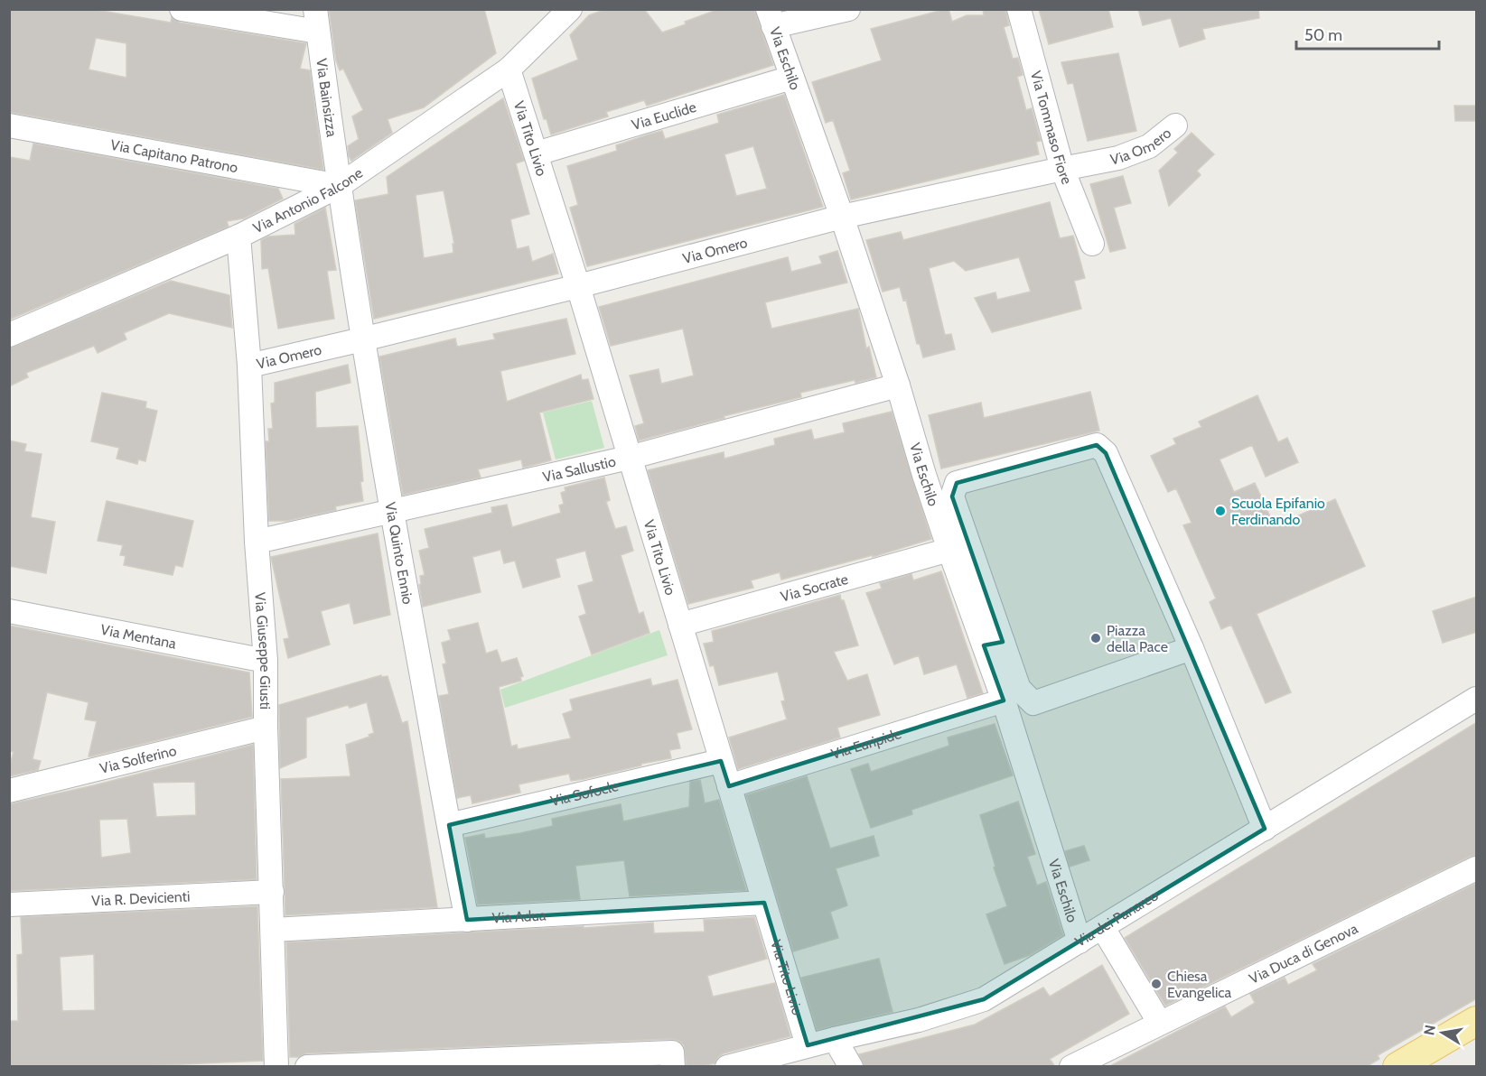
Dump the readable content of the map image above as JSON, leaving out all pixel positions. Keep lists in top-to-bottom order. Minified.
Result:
{"streets":{"street":["Via Eschilo","Via Bainsizza","Via Euclide","Via Tommaso Fiore","Via Tito Livio","Via Omero","Via Capitano Patrono","Via Antonio Falcone","Via Sallustio","Via Quinto Ennio","Via Socrate","Via Mentana","Via Giuseppe Giusti","Via Euripide","Via Solferino","Via Sofocle","Via R. Devicienti","Via Adua","Via dei Panareo","Via Duca di Genova"]},"crossings":[["Via Eschilo","Via Euclide"],["Via Eschilo","Via Omero"],["Via Eschilo","Via Sallustio"],["Via Eschilo","Via Socrate"],["Via Eschilo","Via Euripide"],["Via Eschilo","Via dei Panareo"],["Via Bainsizza","Via Capitano Patrono"],["Via Bainsizza","Via Antonio Falcone"],["Via Bainsizza","Via Quinto Ennio"],["Via Euclide","Via Tito Livio"],["Via Tommaso Fiore","Via Omero"],["Via Tito Livio","Via Omero"],["Via Tito Livio","Via Antonio Falcone"],["Via Tito Livio","Via Sallustio"],["Via Tito Livio","Via Socrate"],["Via Tito Livio","Via Euripide"],["Via Tito Livio","Via Sofocle"],["Via Tito Livio","Via Adua"],["Via Tito Livio","Via dei Panareo"],["Via Omero","Via Quinto Ennio"],["Via Omero","Via Giuseppe Giusti"],["Via Capitano Patrono","Via Antonio Falcone"],["Via Capitano Patrono","Via Quinto Ennio"],["Via Antonio Falcone","Via Quinto Ennio"],["Via Antonio Falcone","Via Giuseppe Giusti"],["Via Sallustio","Via Quinto Ennio"],["Via Sallustio","Via Giuseppe Giusti"],["Via Quinto Ennio","Via Sofocle"],["Via Quinto Ennio","Via Adua"],["Via Mentana","Via Giuseppe Giusti"],["Via Giuseppe Giusti","Via Solferino"],["Via Giuseppe Giusti","Via R. Devicienti"],["Via Giuseppe Giusti","Via Adua"]],"places":["Scuola Epifanio Ferdinando","Piazza della Pace","Chiesa Evangelica"],"scale_bar":"50 m","north":"left"}
